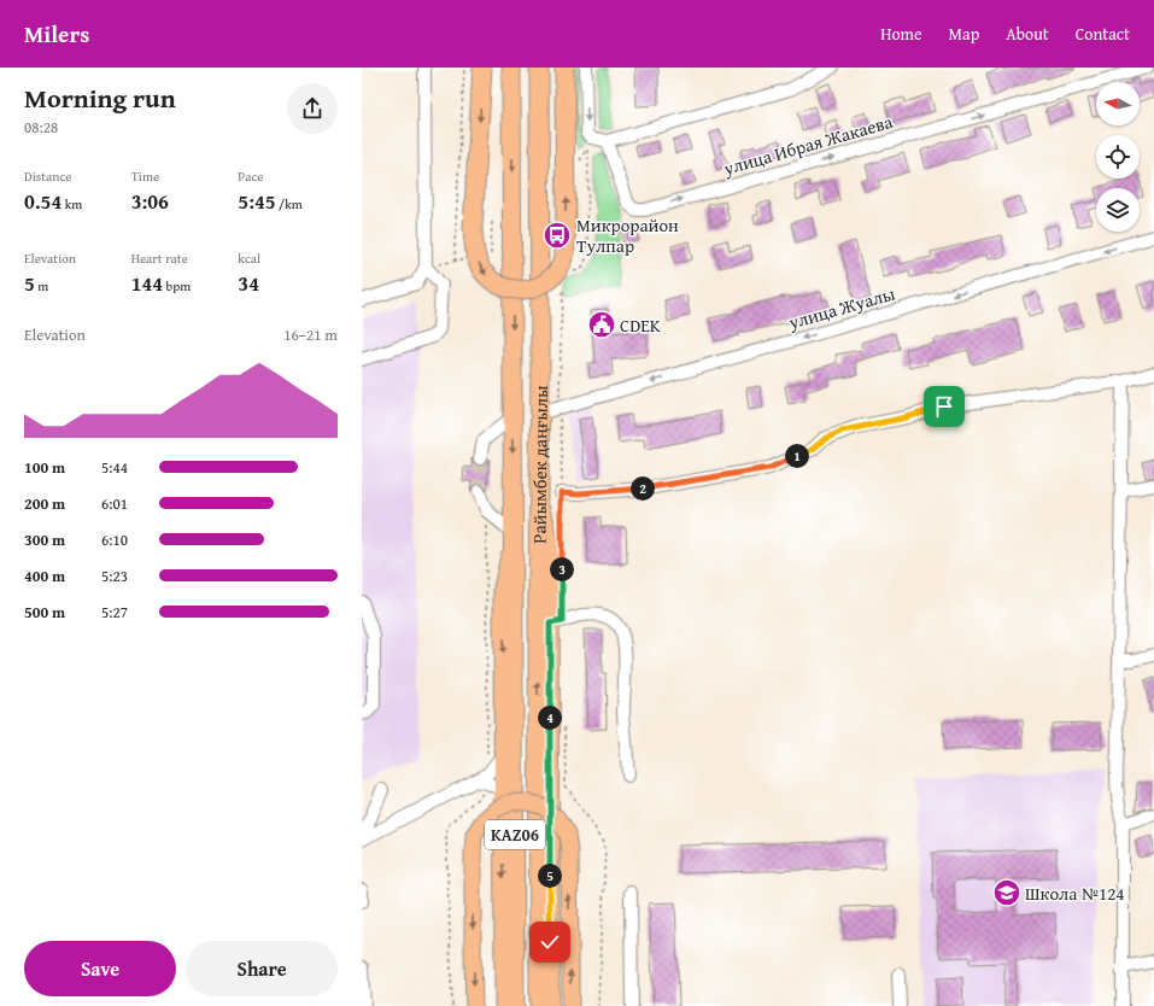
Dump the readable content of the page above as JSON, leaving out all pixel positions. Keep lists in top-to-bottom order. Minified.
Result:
{"streets":{"highway":["Райымбек даңғылы","KАZ06"],"street":["улица Ибрая Жакаева","улица Жуалы"]},"crossings":[["улица Жуалы","Райымбек даңғылы"]],"places":{"bus stop":["Микрорайон Тулпар"],"public building":["CDEK"],"school or university":["Школа №124"]},"north":"left","page":{"header":"Milers","nav":["Home","Map","About","Contact"],"heading":["Morning run","08:28"],"stats":[["Distance","0.54 km"],["Time","3:06"],["Pace","5:45 /km"],["Elevation","5 m"],["Heart rate","144 bpm"],["kcal","34"]],"chart":["Elevation","16–21 m"],"pins":["1","2","3","4","5"],"list":[{"name":"100 m","note":"5:44"},{"name":"200 m","note":"6:01"},{"name":"300 m","note":"6:10"},{"name":"400 m","note":"5:23"},{"name":"500 m","note":"5:27"}],"buttons":["Save","Share"]}}
